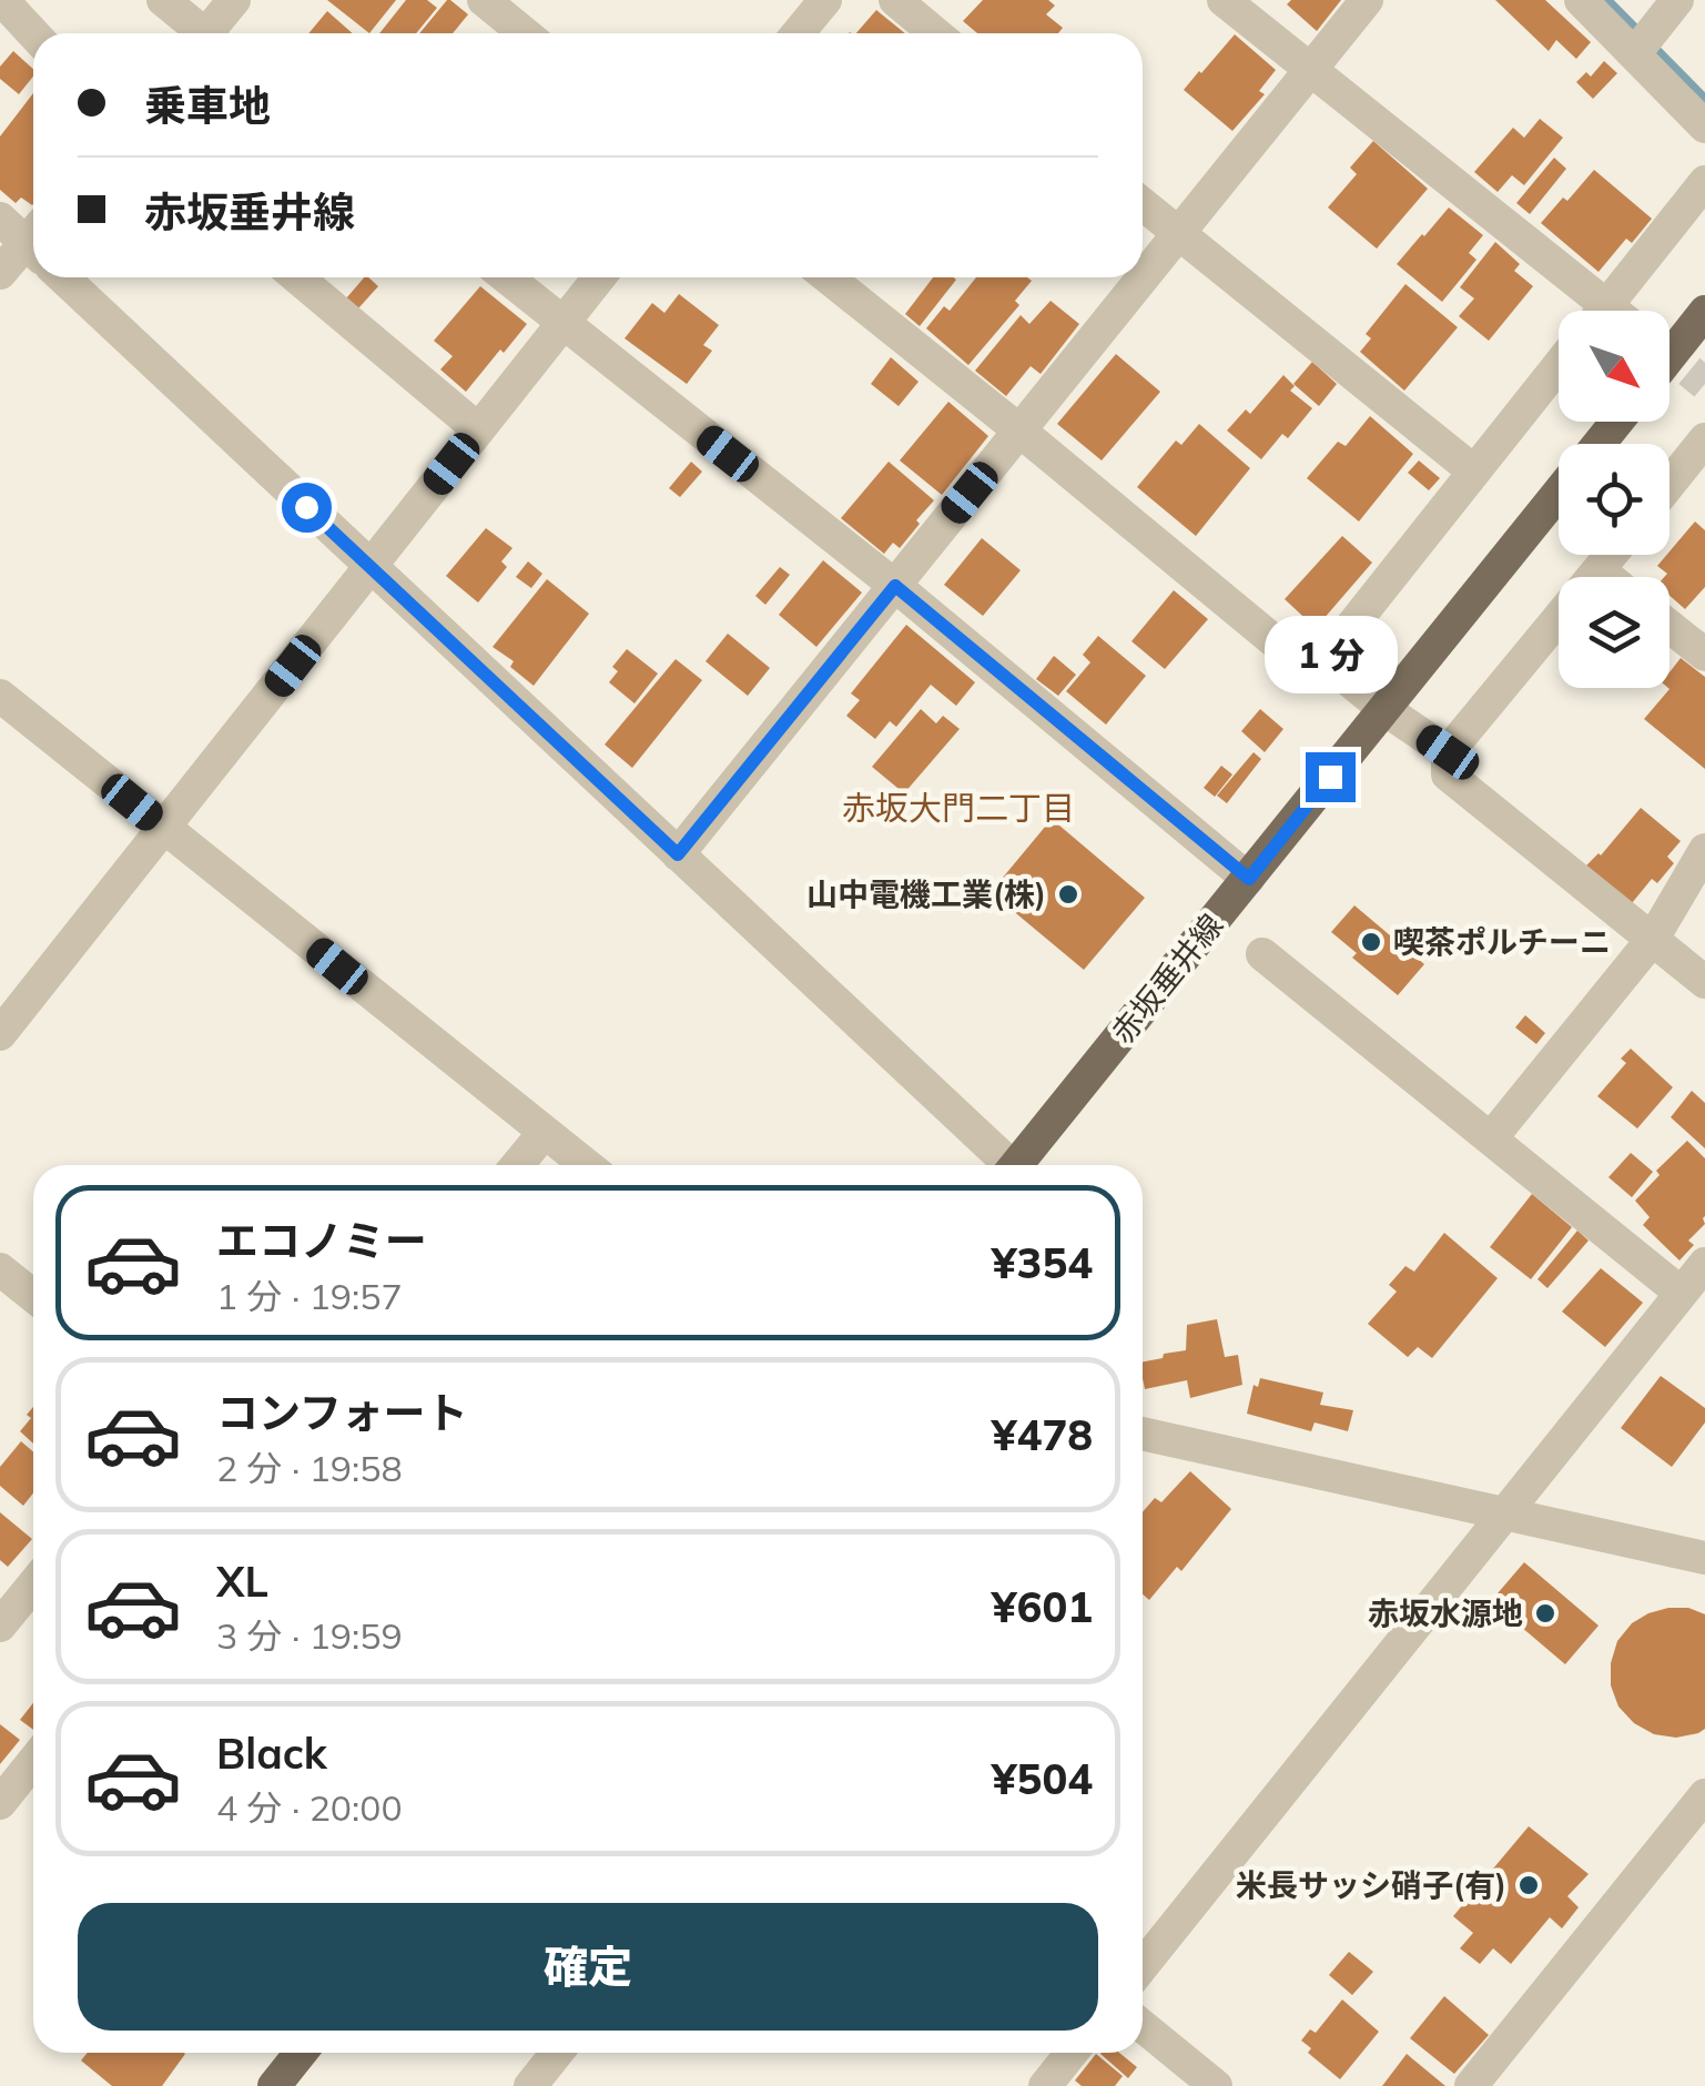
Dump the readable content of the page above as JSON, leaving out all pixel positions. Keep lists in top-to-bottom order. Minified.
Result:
{"streets":{"main road":["赤坂垂井線"]},"districts":["赤坂大門二丁目"],"places":["山中電機工業(株)","喫茶ポルチーニ","赤坂水源地","米長サッシ硝子(有)"],"north":"bottom right","page":{"banner":["乗車地","赤坂垂井線"],"bubble":"1 分","list":[{"name":"エコノミー","note":"1 分 · 19:57","value":"¥354"},{"name":"コンフォート","note":"2 分 · 19:58","value":"¥478"},{"name":"XL","note":"3 分 · 19:59","value":"¥601"},{"name":"Black","note":"4 分 · 20:00","value":"¥504"}],"buttons":"確定"}}
